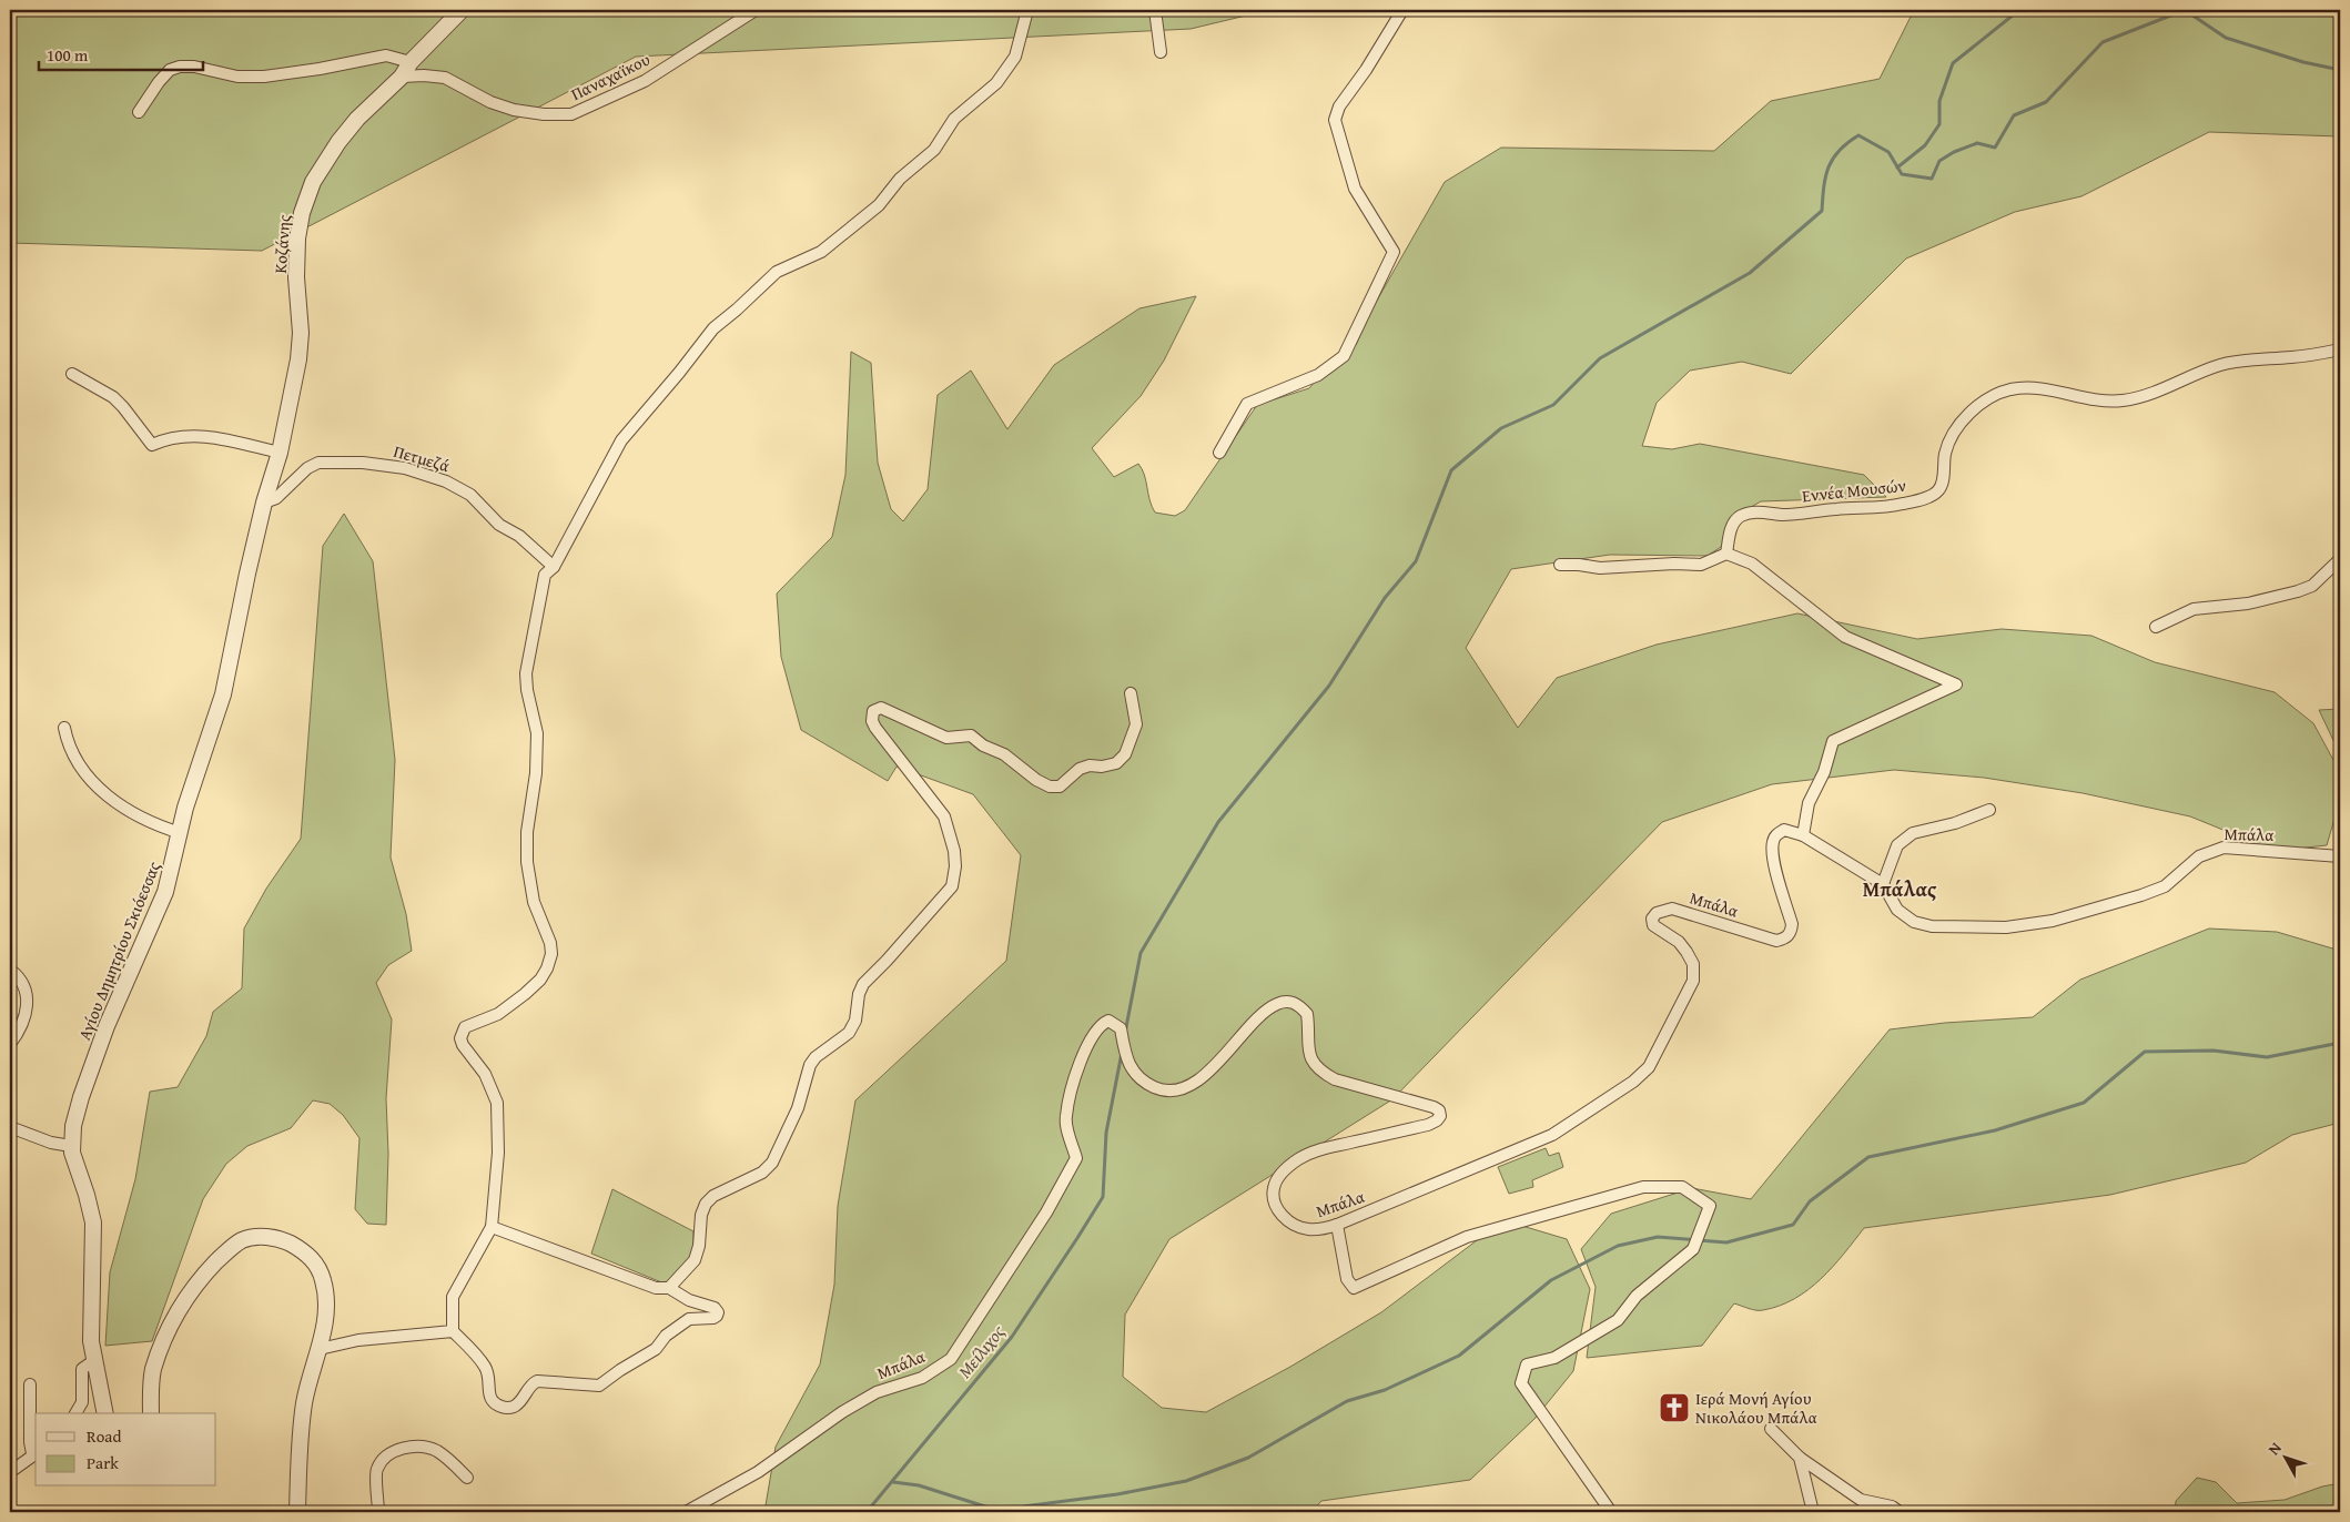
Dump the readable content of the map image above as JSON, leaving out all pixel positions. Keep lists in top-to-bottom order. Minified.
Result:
{"streets":{"street":["Παναχαϊκου","Κοζάνης","Πετμεζά","Εννέα Μουσών","Μπάλα","Αγίου Δημητρίου Σκιόεσσας"]},"crossings":[["Παναχαϊκου","Κοζάνης"],["Κοζάνης","Πετμεζά"],["Κοζάνης","Αγίου Δημητρίου Σκιόεσσας"],["Πετμεζά","Αγίου Δημητρίου Σκιόεσσας"]],"districts":["Μπάλας"],"water":["Μείλιχος"],"places":{"church":["Ιερά Μονή Αγίου Νικολάου Μπάλα"]},"legend":["Road","Park"],"scale_bar":"100 m","north":"top left"}
